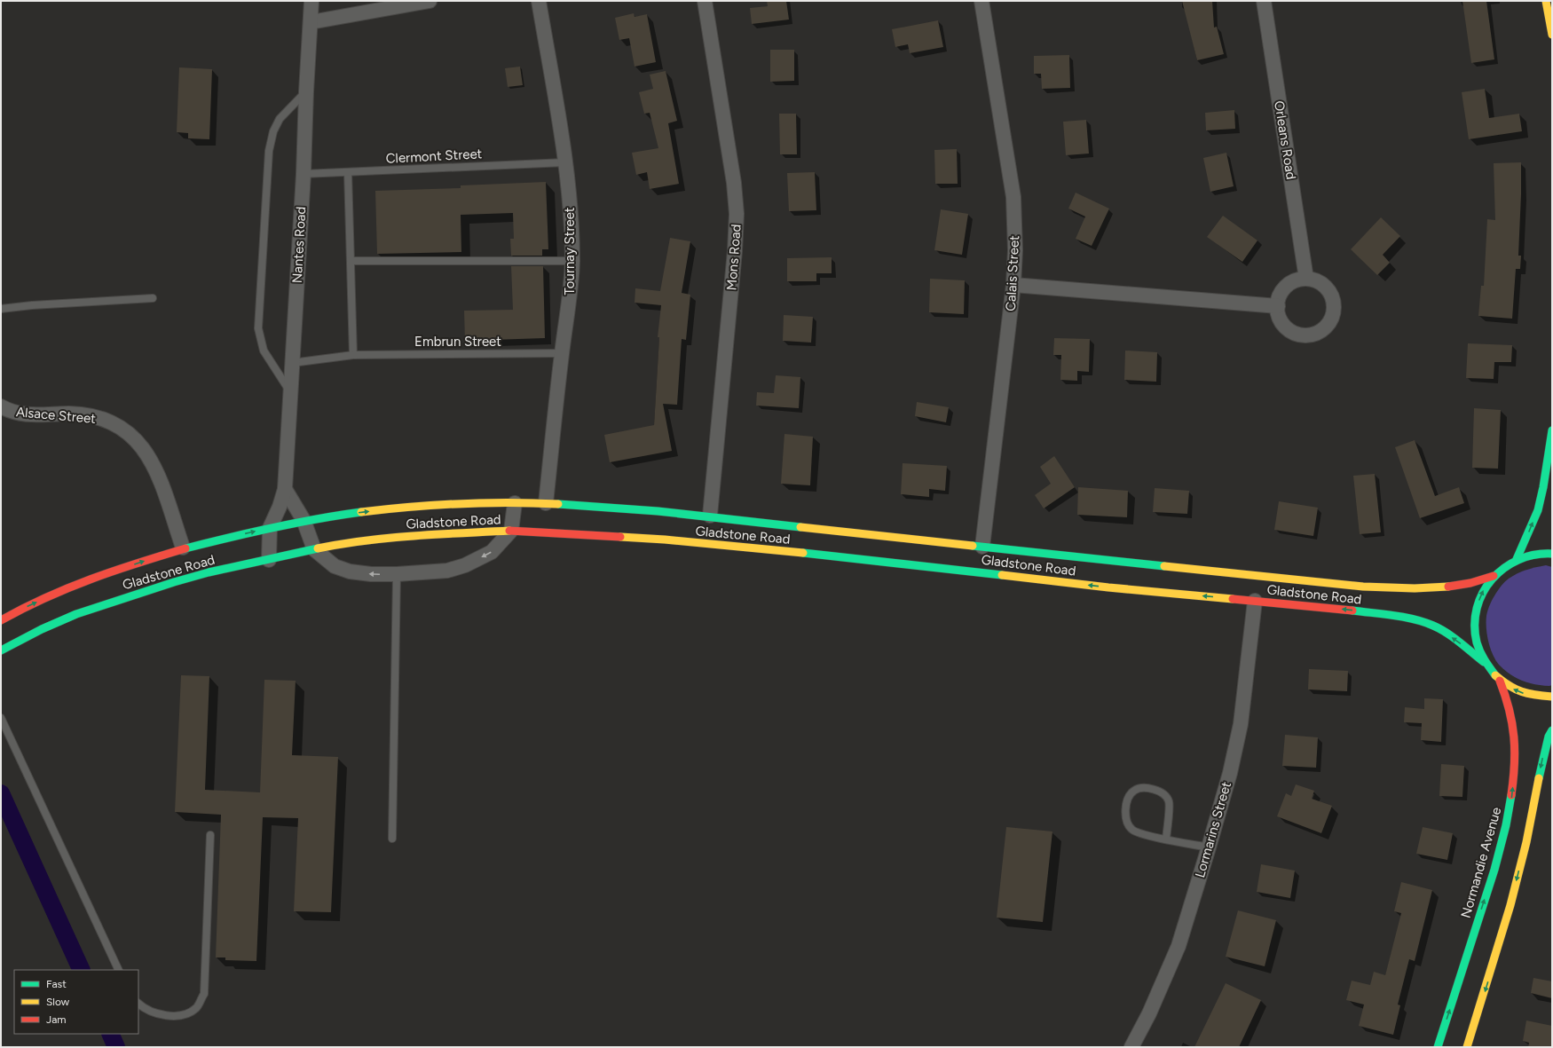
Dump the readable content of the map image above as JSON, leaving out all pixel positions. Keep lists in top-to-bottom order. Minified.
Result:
{"streets":{"street":["Orleans Road","Nantes Road","Tournay Street","Mons Road","Calais Street","Alsace Street","Gladstone Road","Lormarins Street","Normandie Avenue"],"lane":["Clermont Street","Embrun Street"]},"crossings":[["Clermont Street","Nantes Road"],["Clermont Street","Tournay Street"],["Nantes Road","Embrun Street"],["Nantes Road","Gladstone Road"],["Tournay Street","Embrun Street"],["Tournay Street","Gladstone Road"],["Mons Road","Gladstone Road"],["Calais Street","Gladstone Road"],["Alsace Street","Gladstone Road"],["Gladstone Road","Lormarins Street"]],"legend":["Fast","Slow","Jam"]}
